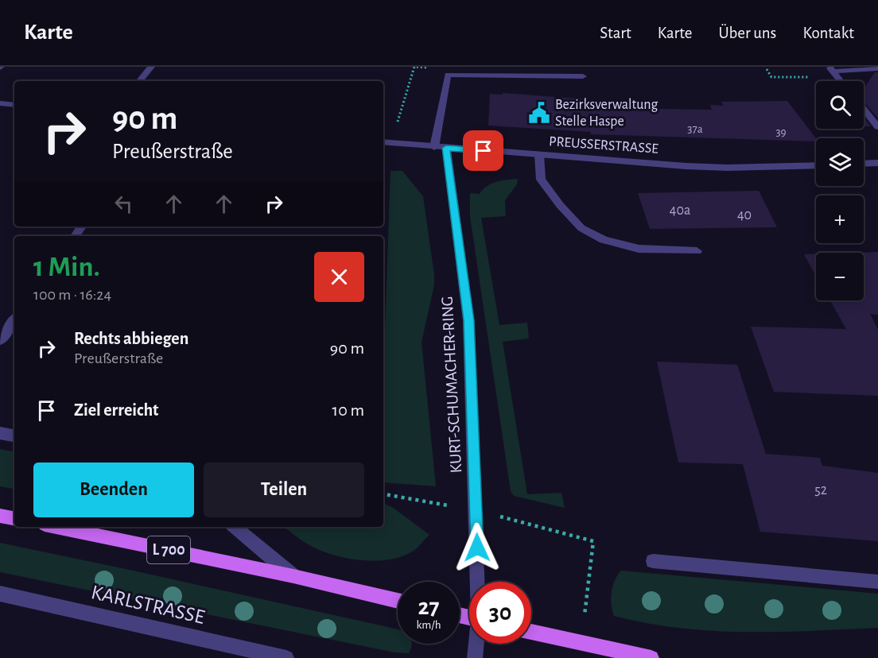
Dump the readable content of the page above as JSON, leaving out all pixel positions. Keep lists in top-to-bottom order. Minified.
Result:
{"streets":{"main road":["L 700"],"street":["PREUSSERSTRASSE","KURT-SCHUMACHER-RING","KARLSTRASSE"]},"crossings":[["PREUSSERSTRASSE","KURT-SCHUMACHER-RING"]],"places":{"public building":["Bezirksverwaltung Stelle Haspe"]},"house_numbers":["37a","39","40a","40","52"],"page":{"header":"Karte","nav":["Start","Karte","Über uns","Kontakt"],"map_buttons":["+","−"],"turn":["90 m","Preußerstraße"],"heading":["1 Min.","100 m · 16:24"],"list":[{"name":"Rechts abbiegen","note":"Preußerstraße","value":"90 m"},{"name":"Ziel erreicht","value":"10 m"}],"buttons":["Beenden","Teilen"],"speed":"27 km/h","limit":"30"}}
